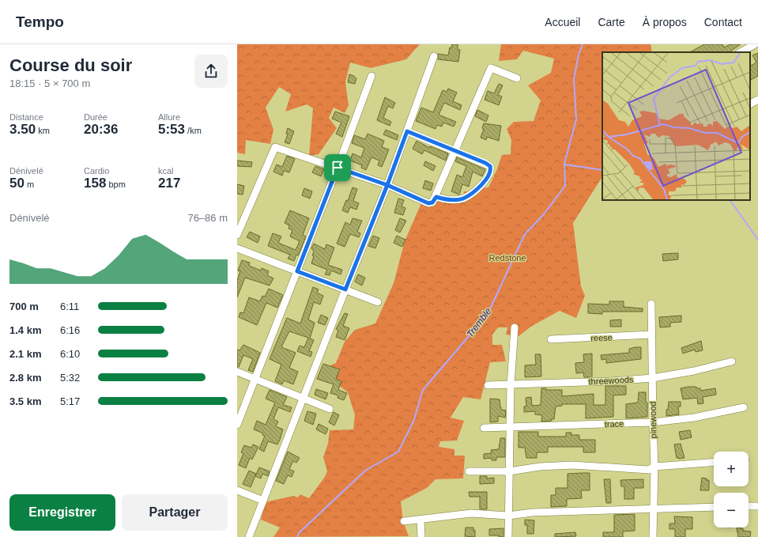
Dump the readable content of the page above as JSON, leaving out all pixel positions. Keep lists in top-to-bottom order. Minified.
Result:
{"streets":{"street":["reese","threewoods","pinewood","trace"]},"crossings":[["reese","pinewood"],["threewoods","pinewood"],["pinewood","trace"]],"water":["Tremble"],"parks":["Redstone"],"page":{"header":"Tempo","nav":["Accueil","Carte","À propos","Contact"],"heading":["Course du soir","18:15 · 5 × 700 m"],"stats":[["Distance","3.50 km"],["Durée","20:36"],["Allure","5:53 /km"],["Dénivelé","50 m"],["Cardio","158 bpm"],["kcal","217"]],"chart":["Dénivelé","76–86 m"],"list":[{"name":"700 m","note":"6:11"},{"name":"1.4 km","note":"6:16"},{"name":"2.1 km","note":"6:10"},{"name":"2.8 km","note":"5:32"},{"name":"3.5 km","note":"5:17"}],"map_buttons":["+","−"],"buttons":["Enregistrer","Partager"]}}
